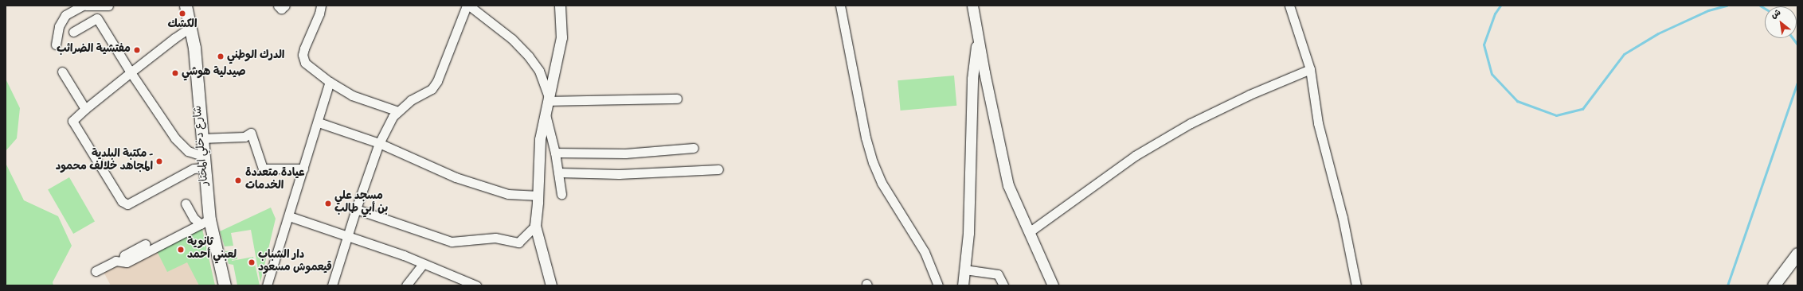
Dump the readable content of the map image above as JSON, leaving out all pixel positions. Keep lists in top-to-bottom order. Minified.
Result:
{"streets":{"main road":["شارع دخلي المختار"]},"places":["الكشك","مفتشية الضرائب","الدرك الوطني","صيدلية هوشي","مكتبة البلدية - المجاهد خلالف محمود","عيادة متعددة الخدمات","مسجد علي بن أبي طالب","ثانوية لعبني أحمد","دار الشباب قيعموش مسعود"],"north":"top left"}
